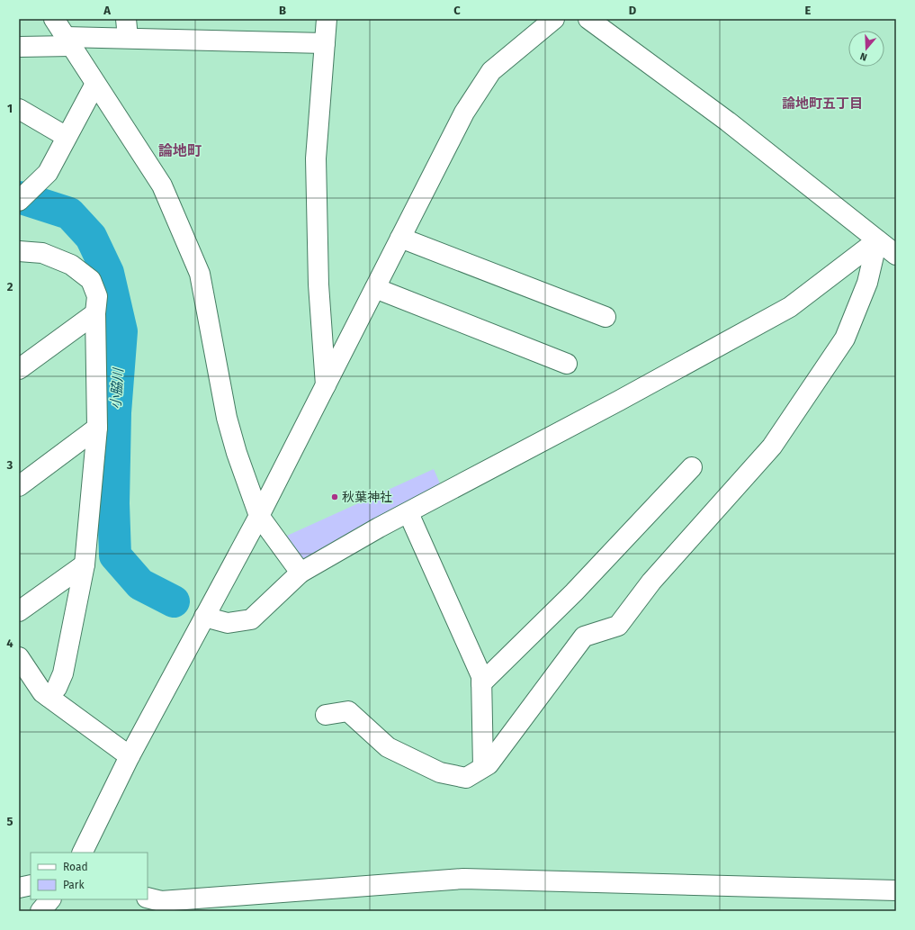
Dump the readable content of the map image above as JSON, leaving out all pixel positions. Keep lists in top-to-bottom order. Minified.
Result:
{"districts":["論地町五丁目","論地町"],"water":["小脇川"],"places":["秋葉神社"],"legend":["Road","Park"],"north":"bottom","grid":{"columns":["A","B","C","D","E"],"rows":["1","2","3","4","5"]}}
